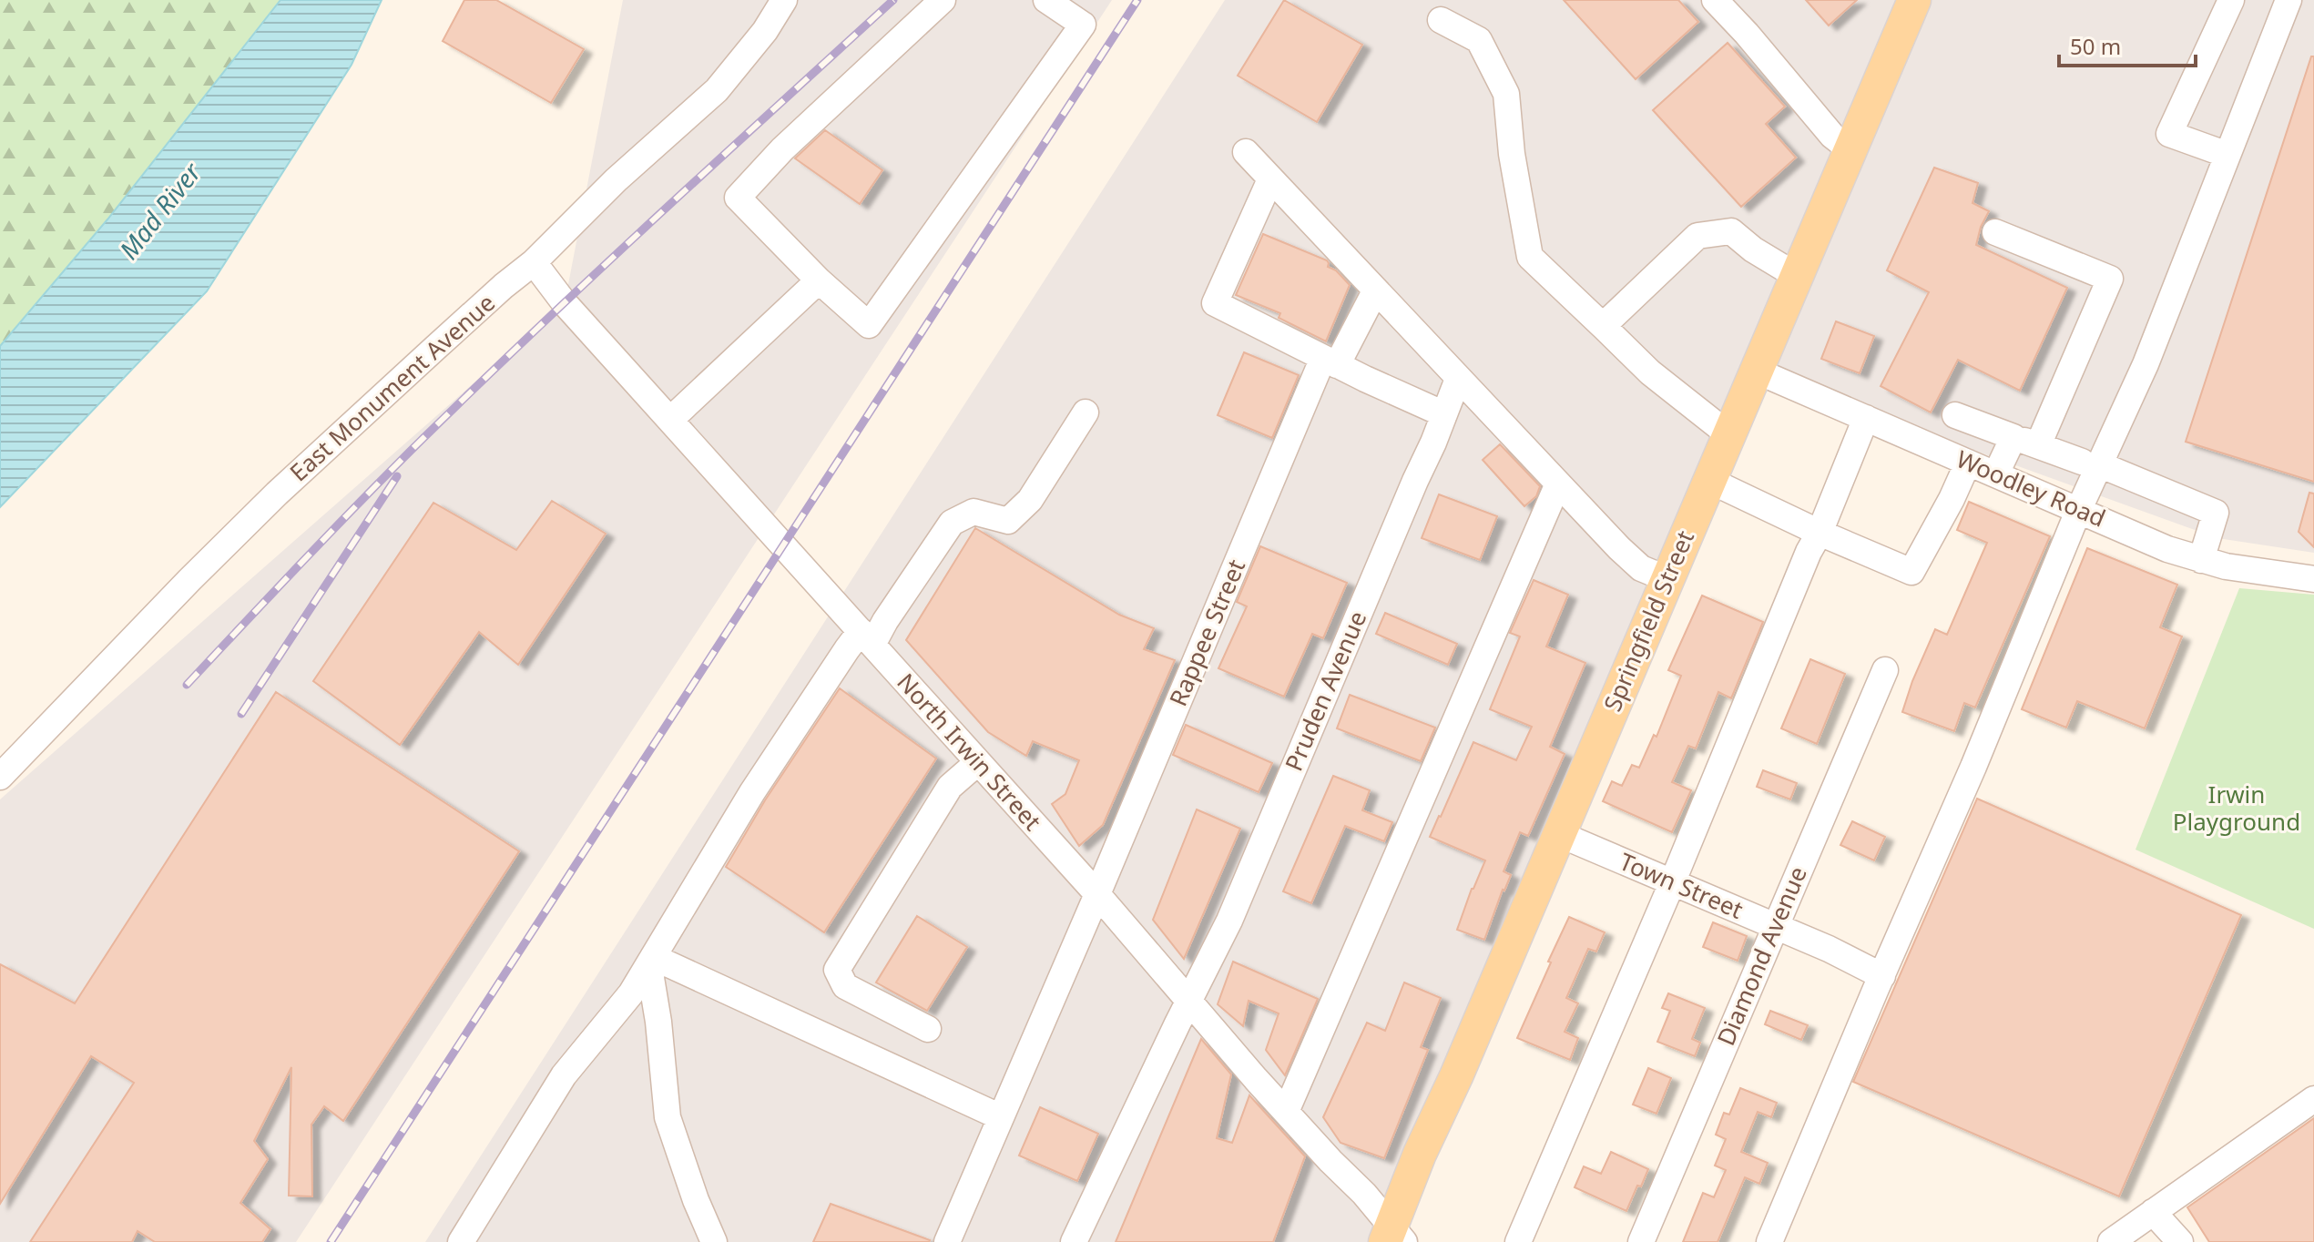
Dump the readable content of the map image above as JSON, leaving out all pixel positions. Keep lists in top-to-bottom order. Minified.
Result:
{"streets":{"main road":["Springfield Street"],"street":["East Monument Avenue","Woodley Road","Rappee Street","Pruden Avenue","North Irwin Street","Town Street","Diamond Avenue"]},"crossings":[["East Monument Avenue","North Irwin Street"],["Woodley Road","Springfield Street"],["Springfield Street","North Irwin Street"],["Springfield Street","Town Street"],["Rappee Street","North Irwin Street"],["Pruden Avenue","North Irwin Street"],["Town Street","Diamond Avenue"]],"water":["Mad River"],"parks":["Irwin Playground"],"scale_bar":"50 m"}
